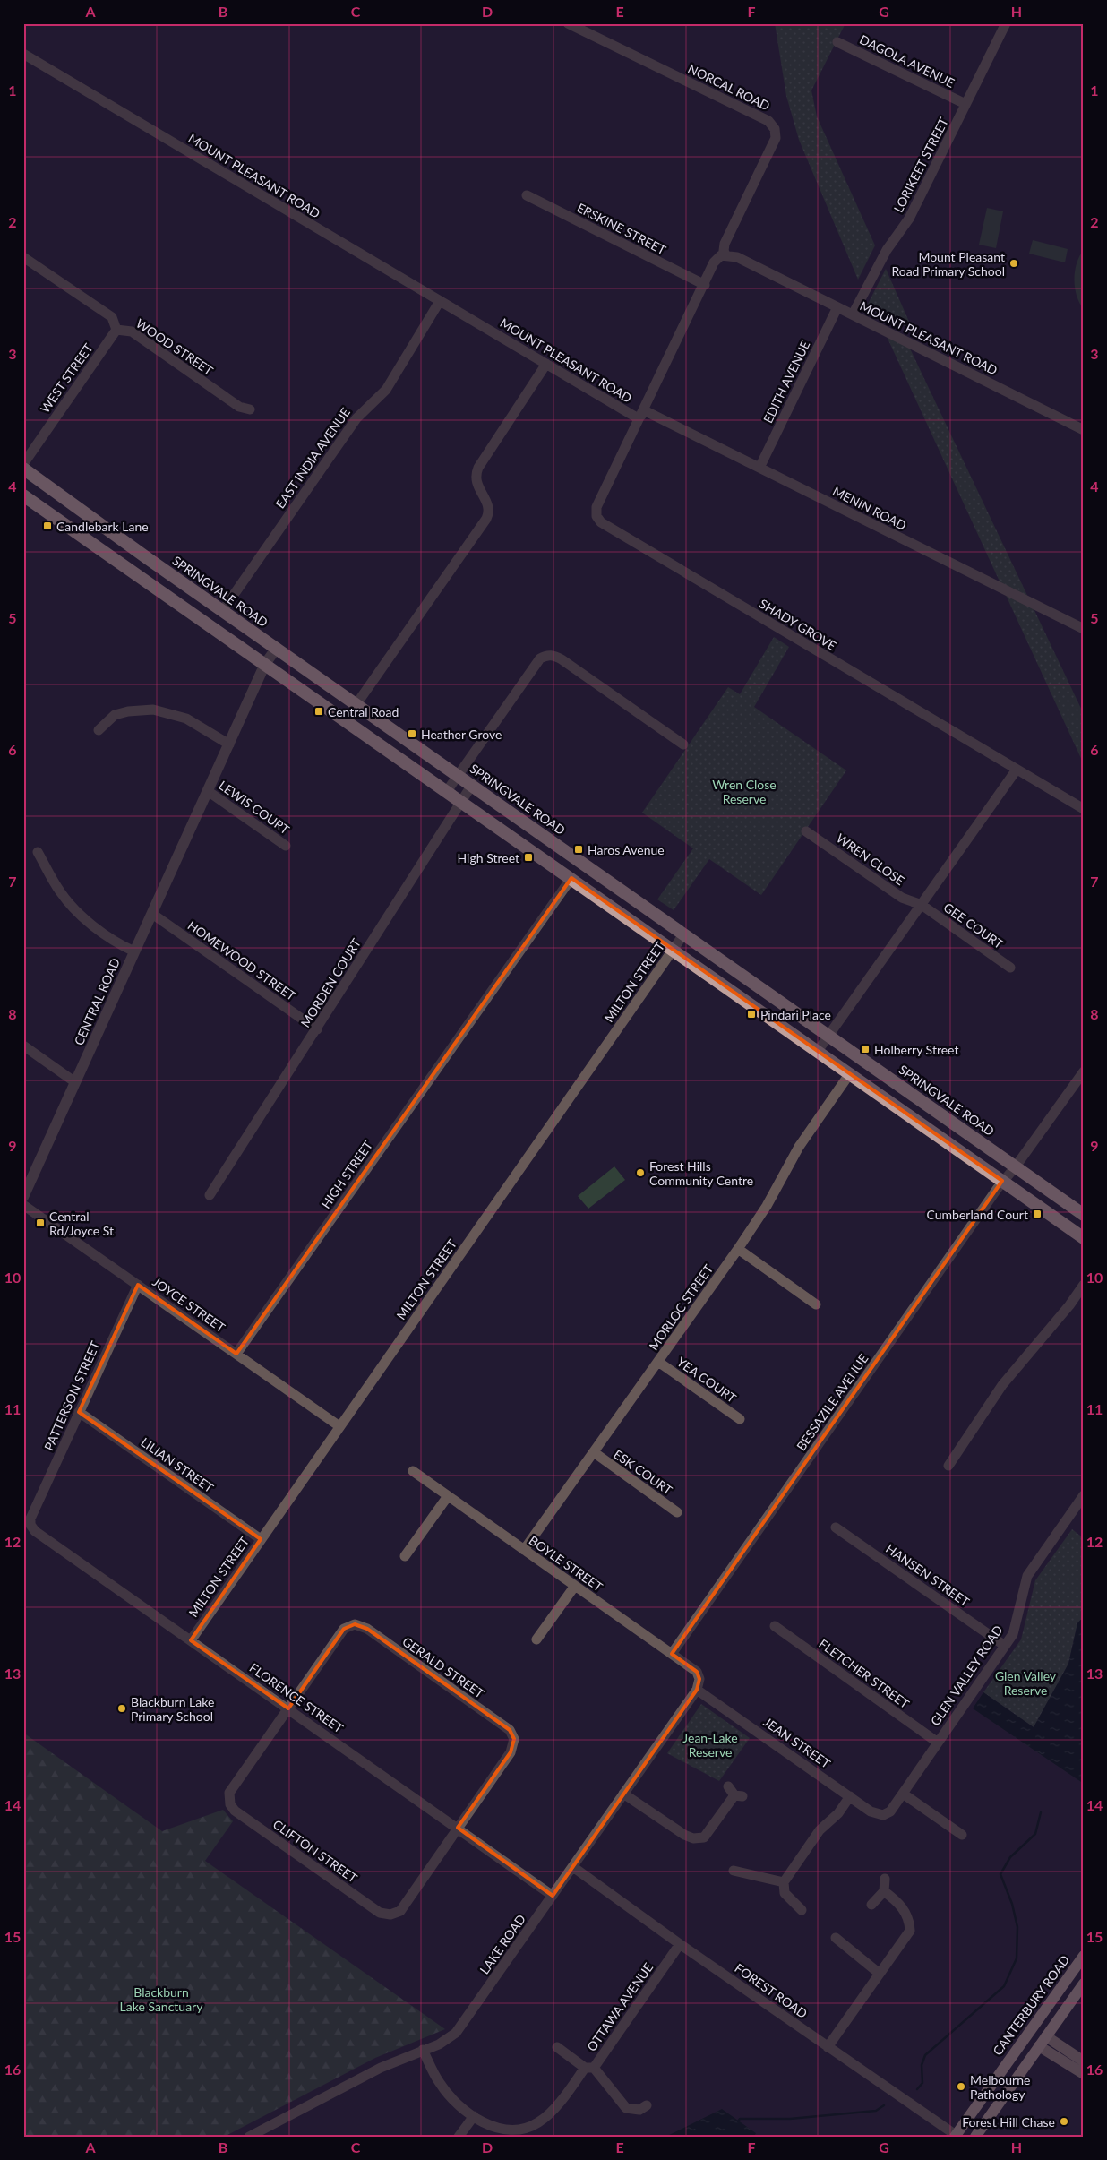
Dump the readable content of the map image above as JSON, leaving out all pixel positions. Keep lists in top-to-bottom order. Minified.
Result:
{"streets":{"highway":["SPRINGVALE ROAD"],"main road":["CANTERBURY ROAD"],"street":["DAGOLA AVENUE","NORCAL ROAD","LORIKEET STREET","MOUNT PLEASANT ROAD","ERSKINE STREET","WOOD STREET","WEST STREET","EDITH AVENUE","EAST INDIA AVENUE","MENIN ROAD","SHADY GROVE","LEWIS COURT","WREN CLOSE","GEE COURT","HOMEWOOD STREET","MILTON STREET","MORDEN COURT","CENTRAL ROAD","HIGH STREET","JOYCE STREET","MORLOC STREET","YEA COURT","PATTERSON STREET","BESSAZILE AVENUE","LILIAN STREET","ESK COURT","BOYLE STREET","HANSEN STREET","GERALD STREET","FLETCHER STREET","GLEN VALLEY ROAD","FLORENCE STREET","JEAN STREET","CLIFTON STREET","LAKE ROAD","FOREST ROAD","OTTAWA AVENUE"]},"crossings":[["DAGOLA AVENUE","LORIKEET STREET"],["NORCAL ROAD","MOUNT PLEASANT ROAD"],["LORIKEET STREET","MOUNT PLEASANT ROAD"],["MOUNT PLEASANT ROAD","ERSKINE STREET"],["MOUNT PLEASANT ROAD","EDITH AVENUE"],["MOUNT PLEASANT ROAD","EAST INDIA AVENUE"],["MOUNT PLEASANT ROAD","MENIN ROAD"],["MOUNT PLEASANT ROAD","SHADY GROVE"],["WOOD STREET","WEST STREET"],["EDITH AVENUE","MENIN ROAD"],["EAST INDIA AVENUE","SPRINGVALE ROAD"],["MENIN ROAD","SHADY GROVE"],["SPRINGVALE ROAD","MILTON STREET"],["SPRINGVALE ROAD","MORDEN COURT"],["SPRINGVALE ROAD","CENTRAL ROAD"],["SPRINGVALE ROAD","BESSAZILE AVENUE"],["LEWIS COURT","CENTRAL ROAD"],["WREN CLOSE","GEE COURT"],["HOMEWOOD STREET","MORDEN COURT"],["HOMEWOOD STREET","CENTRAL ROAD"],["MILTON STREET","JOYCE STREET"],["MILTON STREET","LILIAN STREET"],["MILTON STREET","FLORENCE STREET"],["HIGH STREET","JOYCE STREET"],["JOYCE STREET","PATTERSON STREET"],["MORLOC STREET","YEA COURT"],["MORLOC STREET","ESK COURT"],["MORLOC STREET","BOYLE STREET"],["PATTERSON STREET","LILIAN STREET"],["PATTERSON STREET","FLORENCE STREET"],["BESSAZILE AVENUE","BOYLE STREET"],["BOYLE STREET","LAKE ROAD"],["HANSEN STREET","GLEN VALLEY ROAD"],["GERALD STREET","FLORENCE STREET"],["GERALD STREET","CLIFTON STREET"],["FLETCHER STREET","GLEN VALLEY ROAD"],["GLEN VALLEY ROAD","JEAN STREET"],["FLORENCE STREET","CLIFTON STREET"],["FLORENCE STREET","LAKE ROAD"],["JEAN STREET","LAKE ROAD"],["LAKE ROAD","FOREST ROAD"],["LAKE ROAD","OTTAWA AVENUE"],["FOREST ROAD","CANTERBURY ROAD"],["FOREST ROAD","OTTAWA AVENUE"]],"parks":["Wren Close Reserve","Glen Valley Reserve","Jean-Lake Reserve","Blackburn Lake Sanctuary"],"places":{"other":["Mount Pleasant Road Primary School","Forest Hills Community Centre","Blackburn Lake Primary School","Melbourne Pathology","Forest Hill Chase"],"transit":["Candlebark Lane","Central Road","Heather Grove","Haros Avenue","High Street","Pindari Place","Holberry Street","Cumberland Court","Central Rd/Joyce St"]},"grid":{"columns":["A","B","C","D","E","F","G","H"],"rows":["1","2","3","4","5","6","7","8","9","10","11","12","13","14","15","16"]}}
